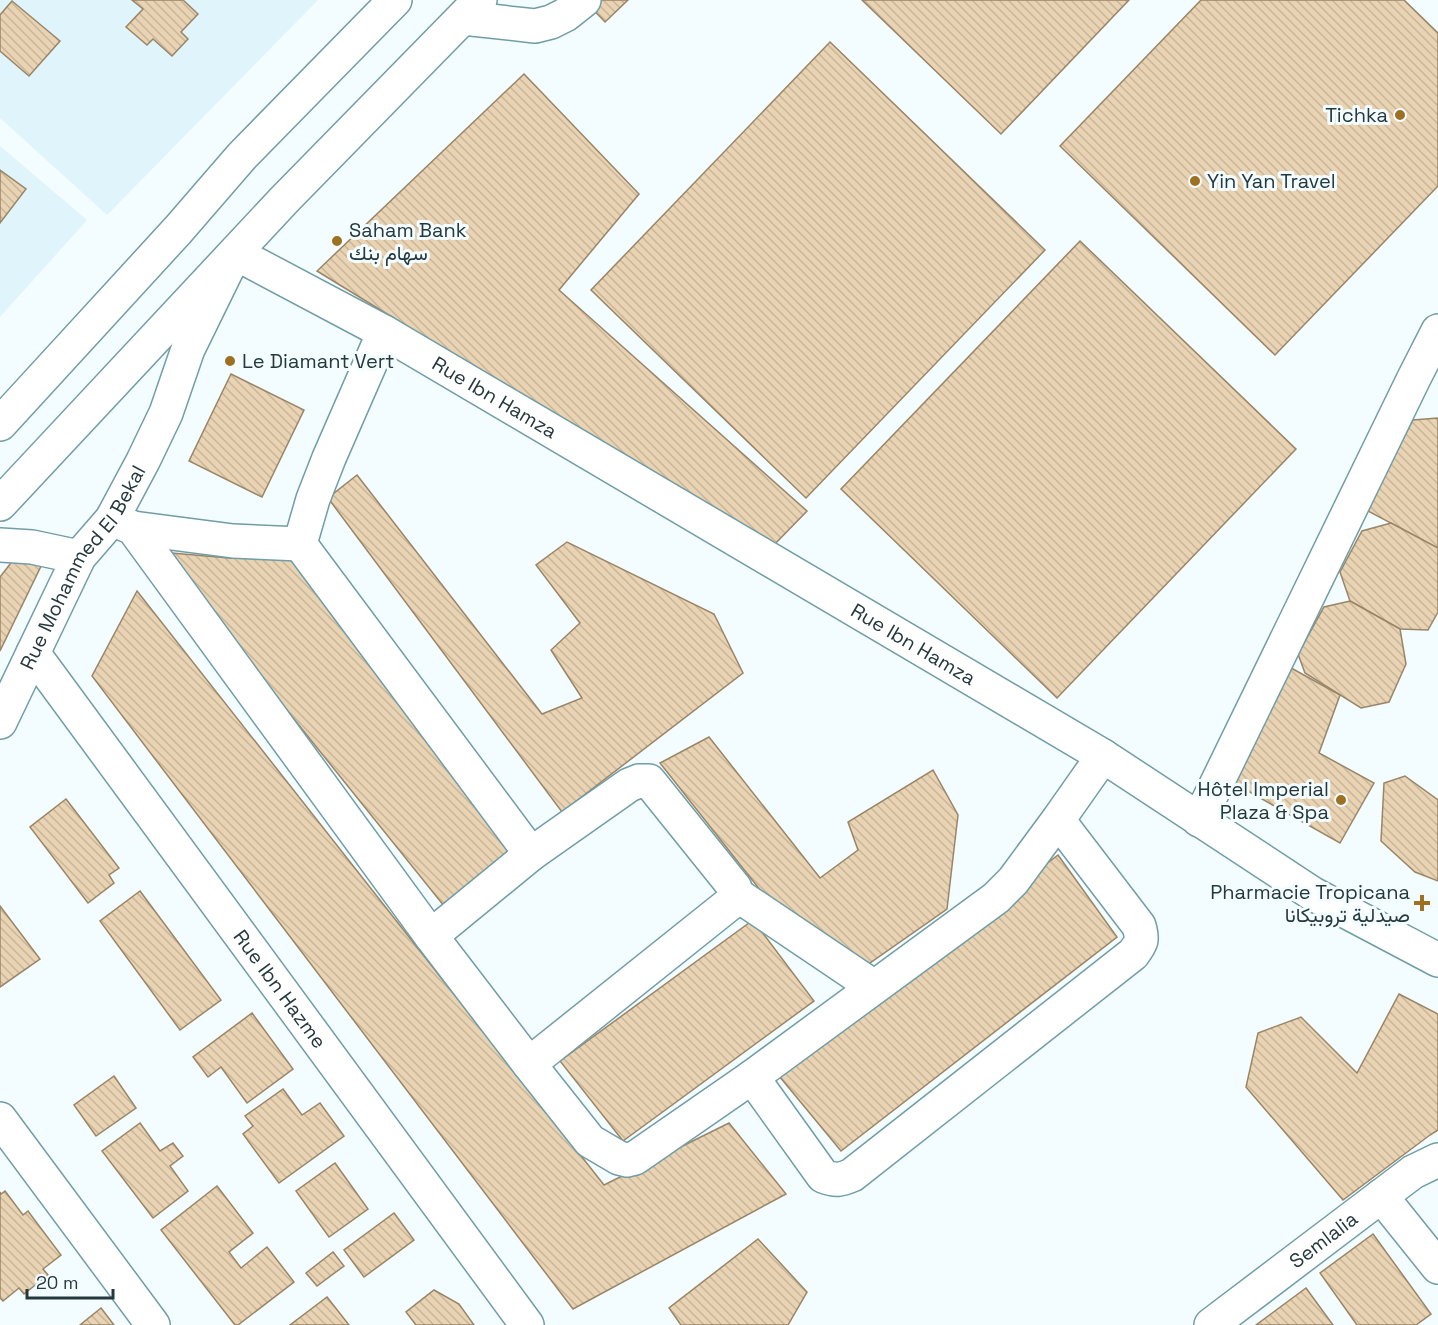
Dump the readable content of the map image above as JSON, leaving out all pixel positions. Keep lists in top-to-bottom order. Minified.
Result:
{"streets":{"street":["Rue Ibn Hamza","Rue Mohammed El Bekal","Rue Ibn Hazme","Semlalia"]},"crossings":[["Rue Ibn Hamza","Rue Mohammed El Bekal"],["Rue Mohammed El Bekal","Rue Ibn Hazme"]],"places":{"other":["Tichka","Yin Yan Travel","Saham Bank سهام بنك","Le Diamant Vert","Hôtel Imperial Plaza & Spa"],"health":["Pharmacie Tropicana صيدلية تروبيكانا"]},"scale_bar":"20 m"}
